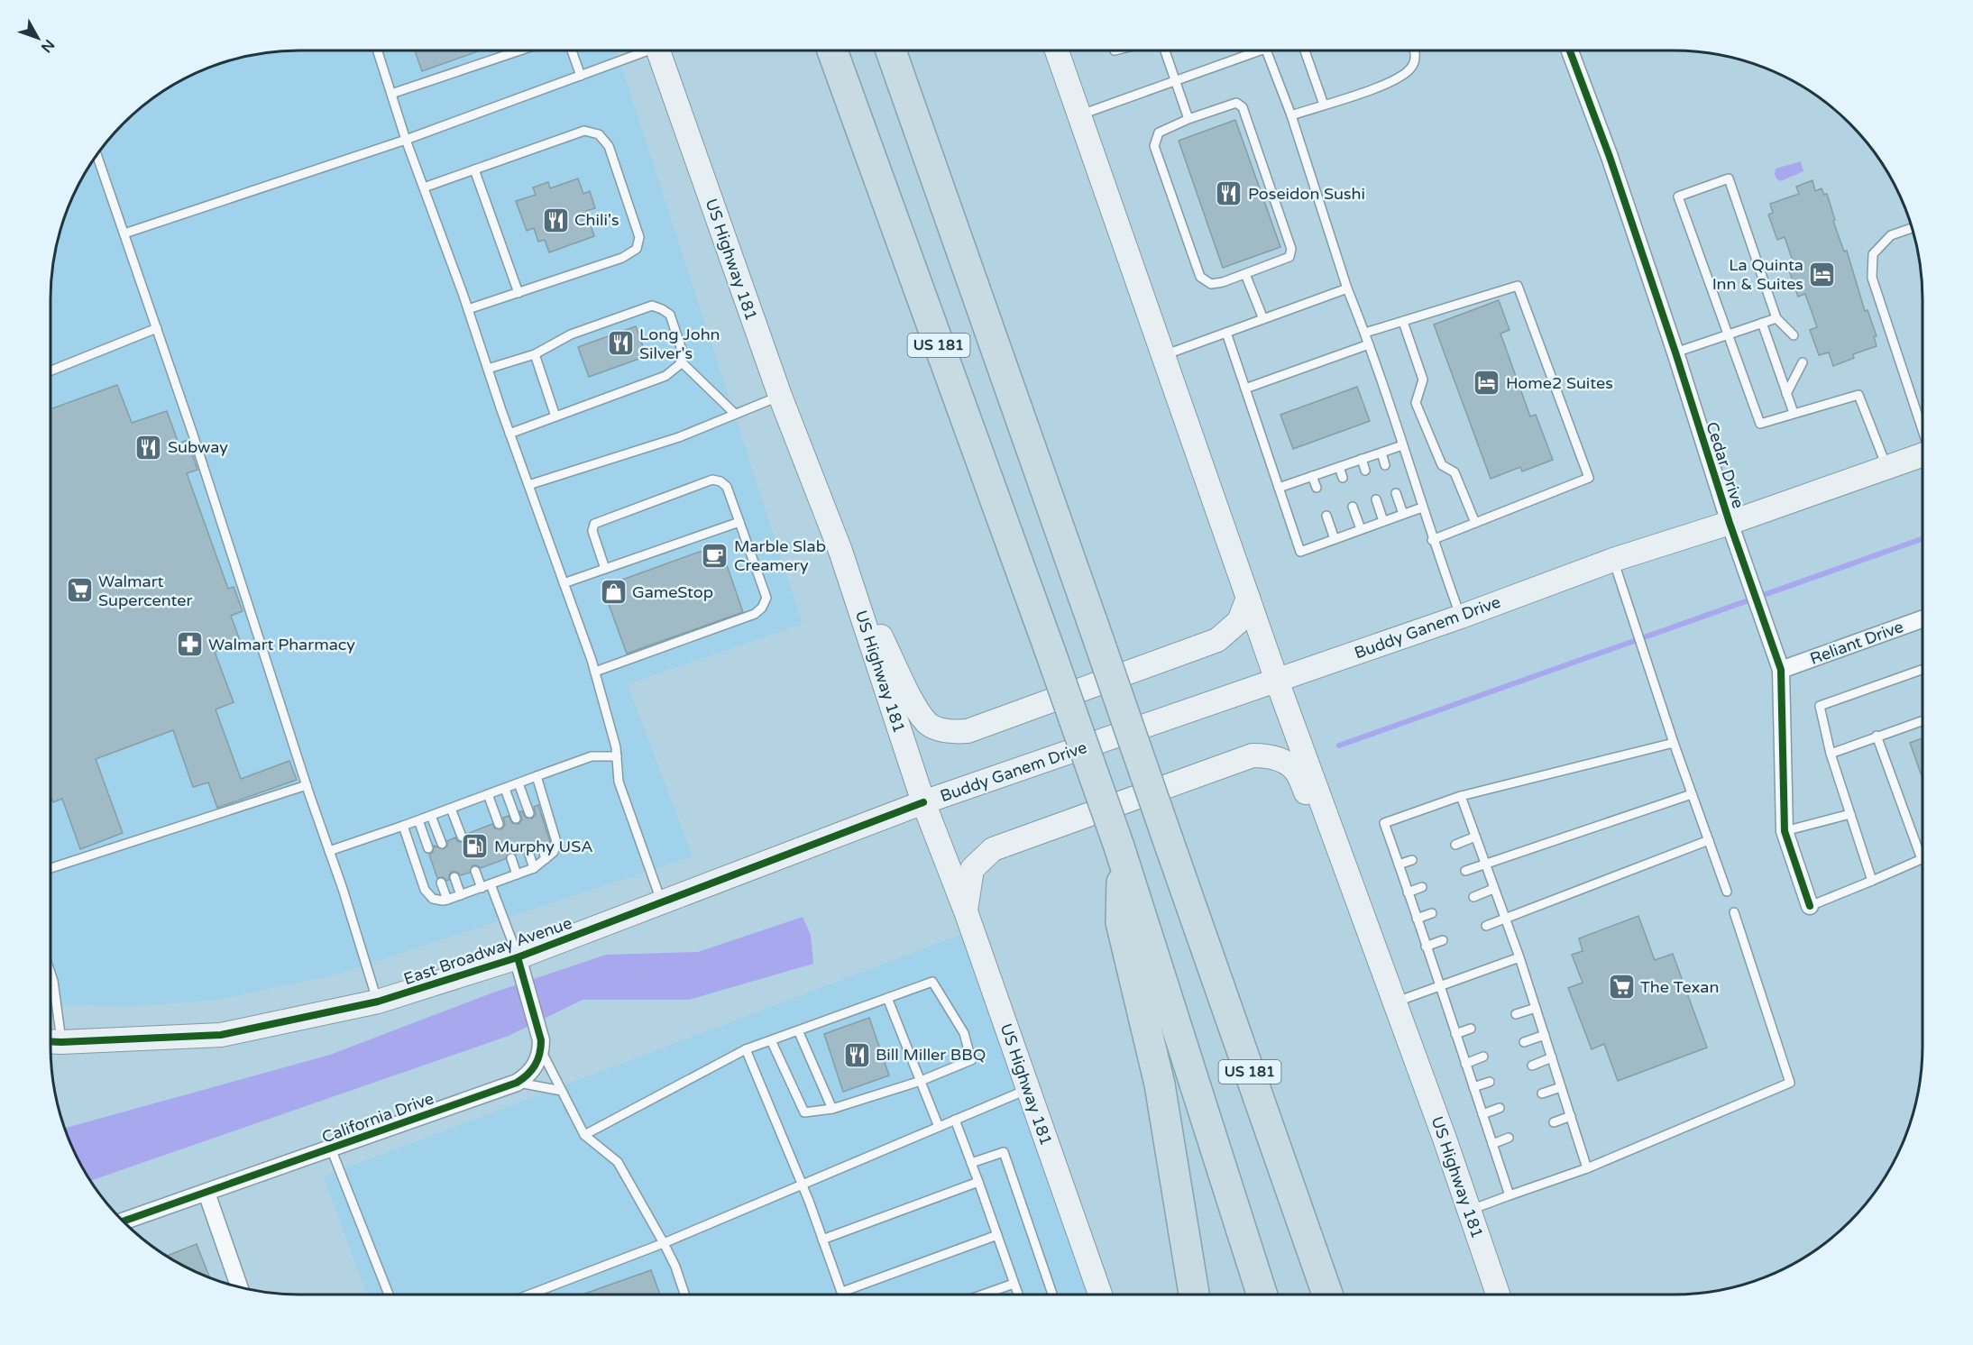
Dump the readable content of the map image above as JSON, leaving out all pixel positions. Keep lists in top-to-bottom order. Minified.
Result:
{"streets":{"highway":["US 181"],"main road":["US Highway 181","Buddy Ganem Drive","East Broadway Avenue"],"street":["Cedar Drive","Reliant Drive","California Drive"]},"crossings":[["US Highway 181","Buddy Ganem Drive"],["US Highway 181","East Broadway Avenue"],["Cedar Drive","Buddy Ganem Drive"],["Cedar Drive","Reliant Drive"],["Buddy Ganem Drive","East Broadway Avenue"]],"places":{"restaurant":["Poseidon Sushi","Chili's","Long John Silver's","Subway","Bill Miller BBQ"],"hotel":["La Quinta Inn & Suites","Home2 Suites"],"cafe":["Marble Slab Creamery"],"supermarket":["Walmart Supercenter","The Texan"],"shop":["GameStop"],"pharmacy":["Walmart Pharmacy"],"fuel station":["Murphy USA"]},"north":"bottom right"}
